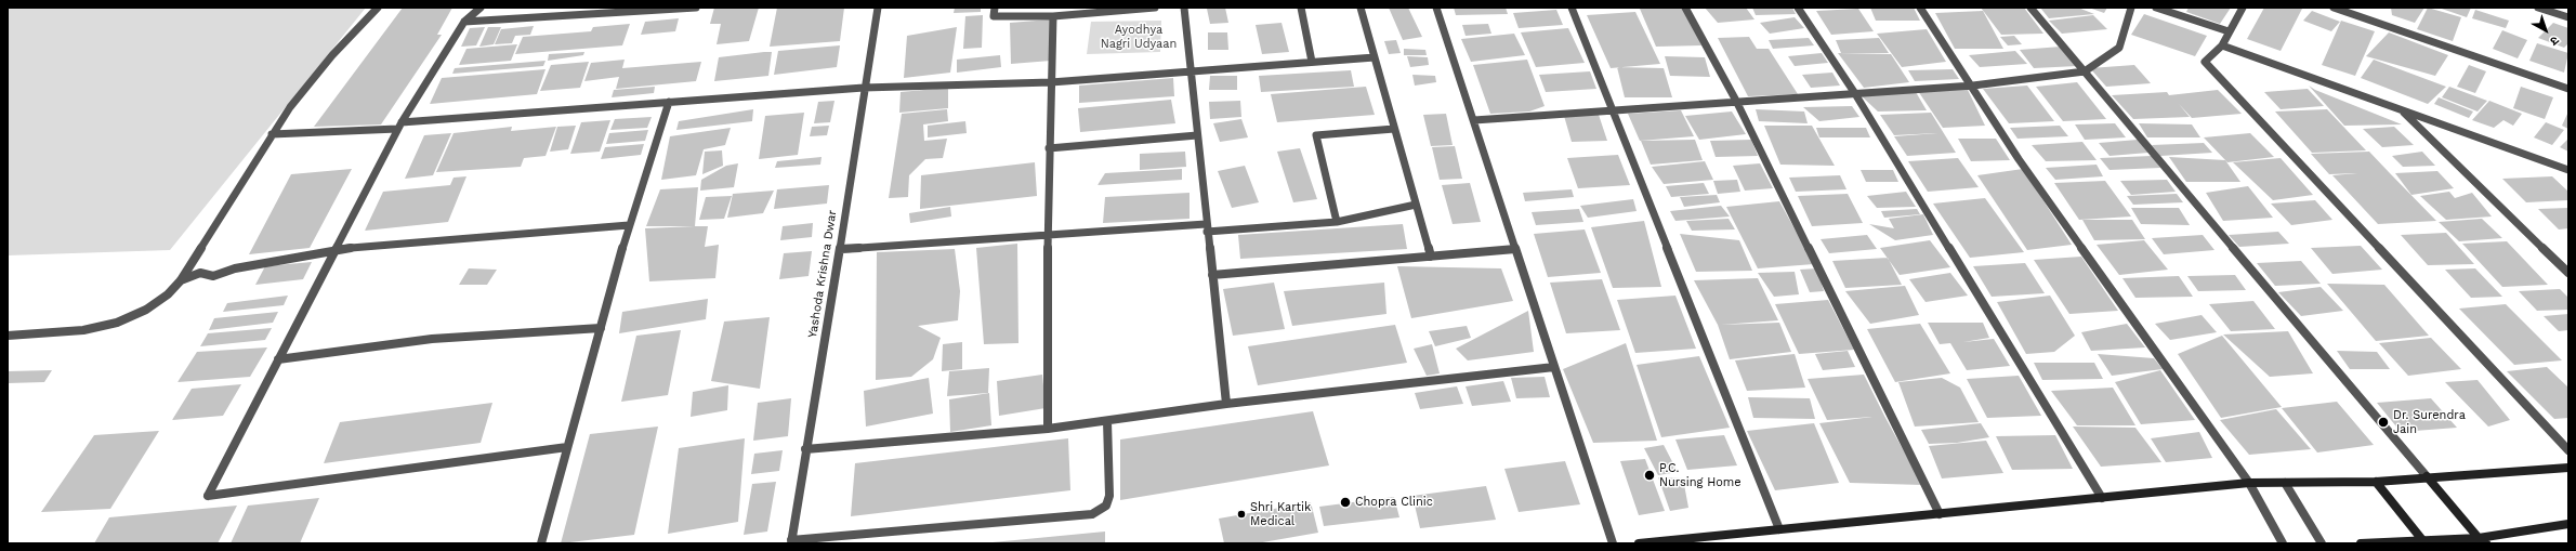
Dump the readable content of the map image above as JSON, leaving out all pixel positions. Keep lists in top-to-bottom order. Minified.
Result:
{"streets":{"street":["Yashoda Krishna Dwar"]},"parks":["Ayodhya Nagri Udyaan"],"places":["Dr. Surendra Jain","P.C. Nursing Home","Chopra Clinic","Shri Kartik Medical"],"north":"bottom right"}
